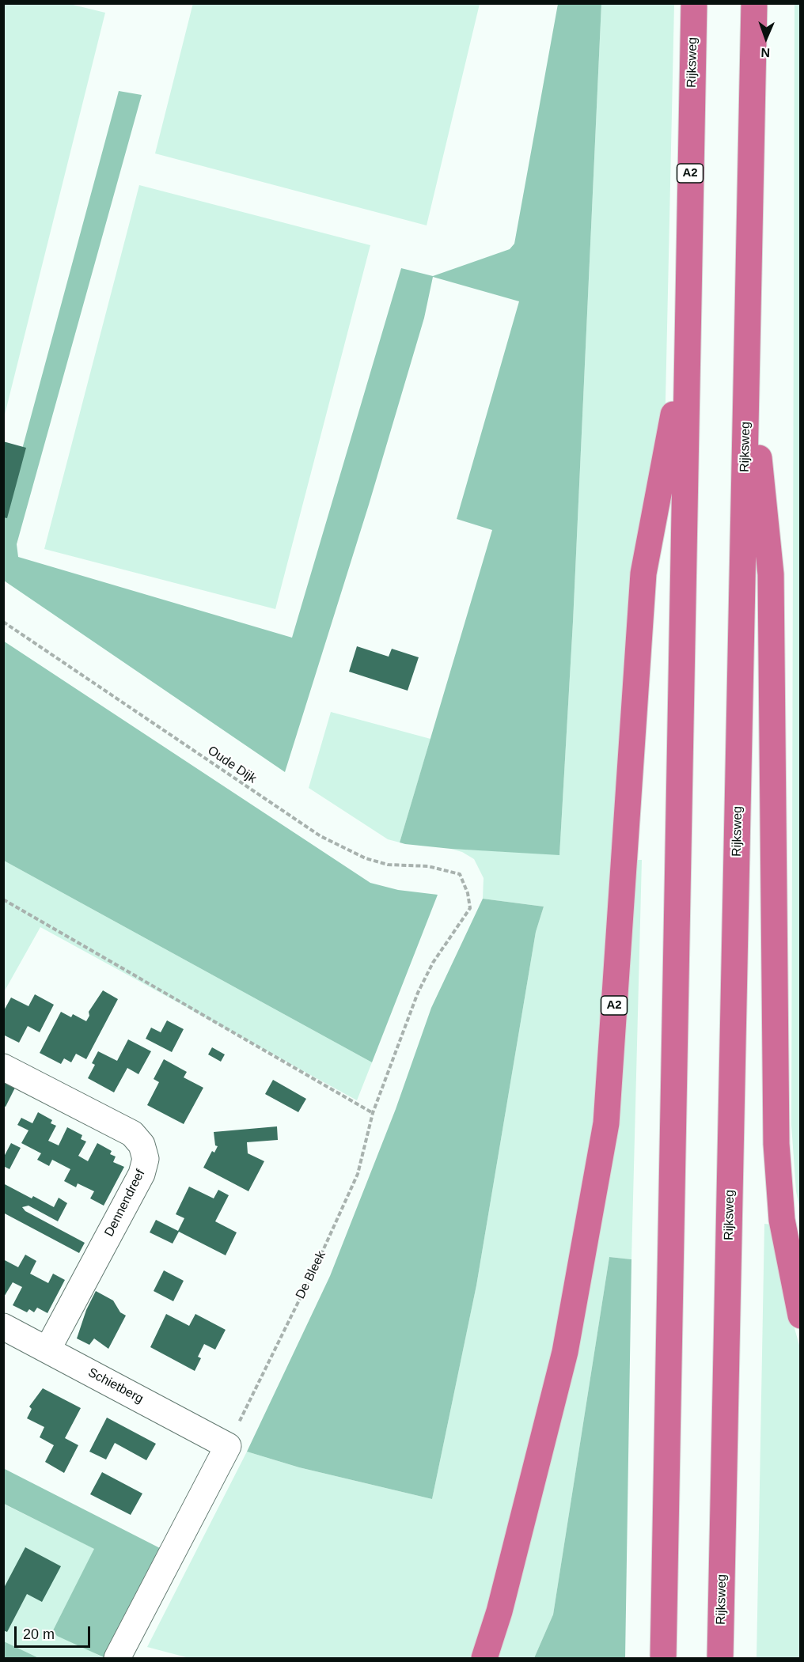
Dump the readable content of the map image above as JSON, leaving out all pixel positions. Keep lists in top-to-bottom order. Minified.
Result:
{"streets":{"highway":["Rijksweg","A2"],"street":["Dennendreef","Schietberg"],"path":["Oude Dijk","De Bleek"]},"crossings":[["Rijksweg","A2"],["Oude Dijk","De Bleek"],["Dennendreef","Schietberg"],["De Bleek","Schietberg"]],"scale_bar":"20 m","north":"bottom"}
